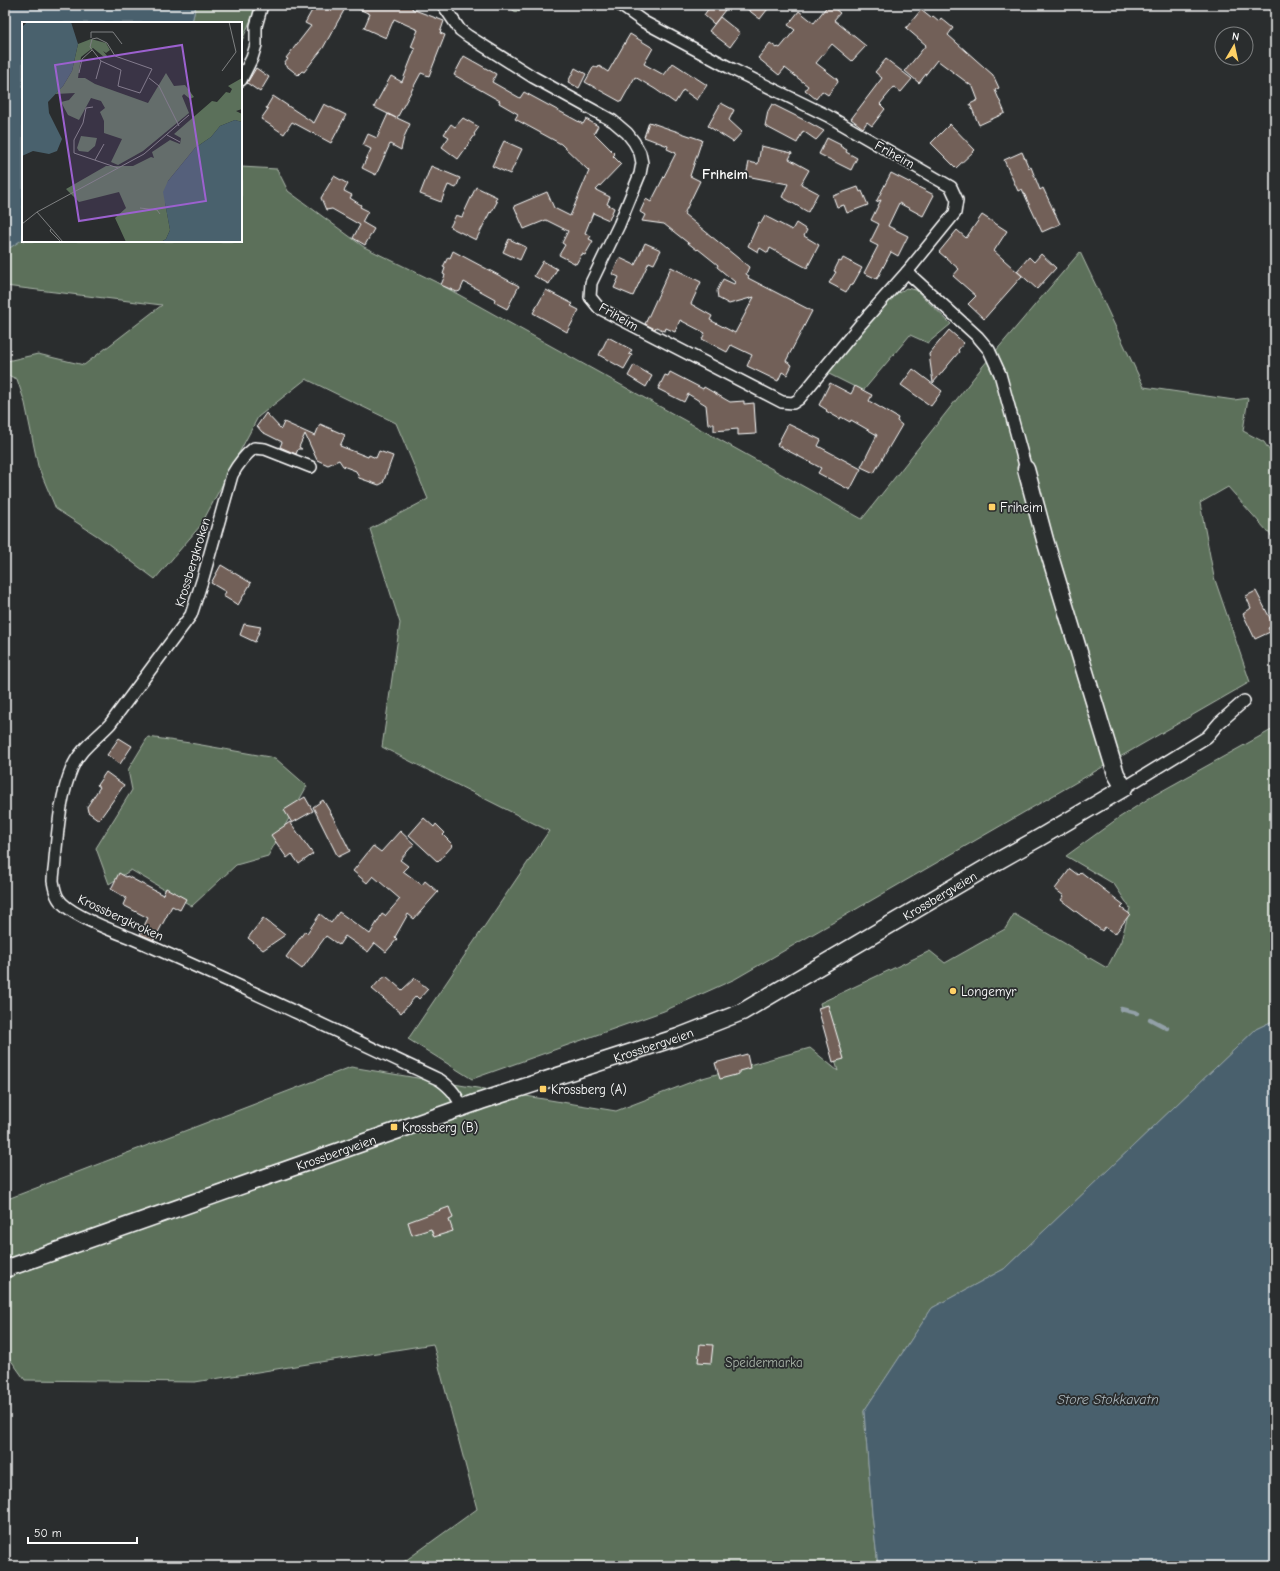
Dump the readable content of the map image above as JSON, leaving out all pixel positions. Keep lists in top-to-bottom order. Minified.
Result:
{"streets":{"street":["Friheim","Krossbergkroken","Krossbergveien"]},"crossings":[["Krossbergkroken","Krossbergveien"]],"districts":["Friheim"],"water":["Store Stokkavatn"],"parks":["Speidermarka"],"places":{"transit":["Friheim","Krossberg (A)","Krossberg (B)"],"other":["Longemyr"]},"scale_bar":"50 m","north":"top"}
